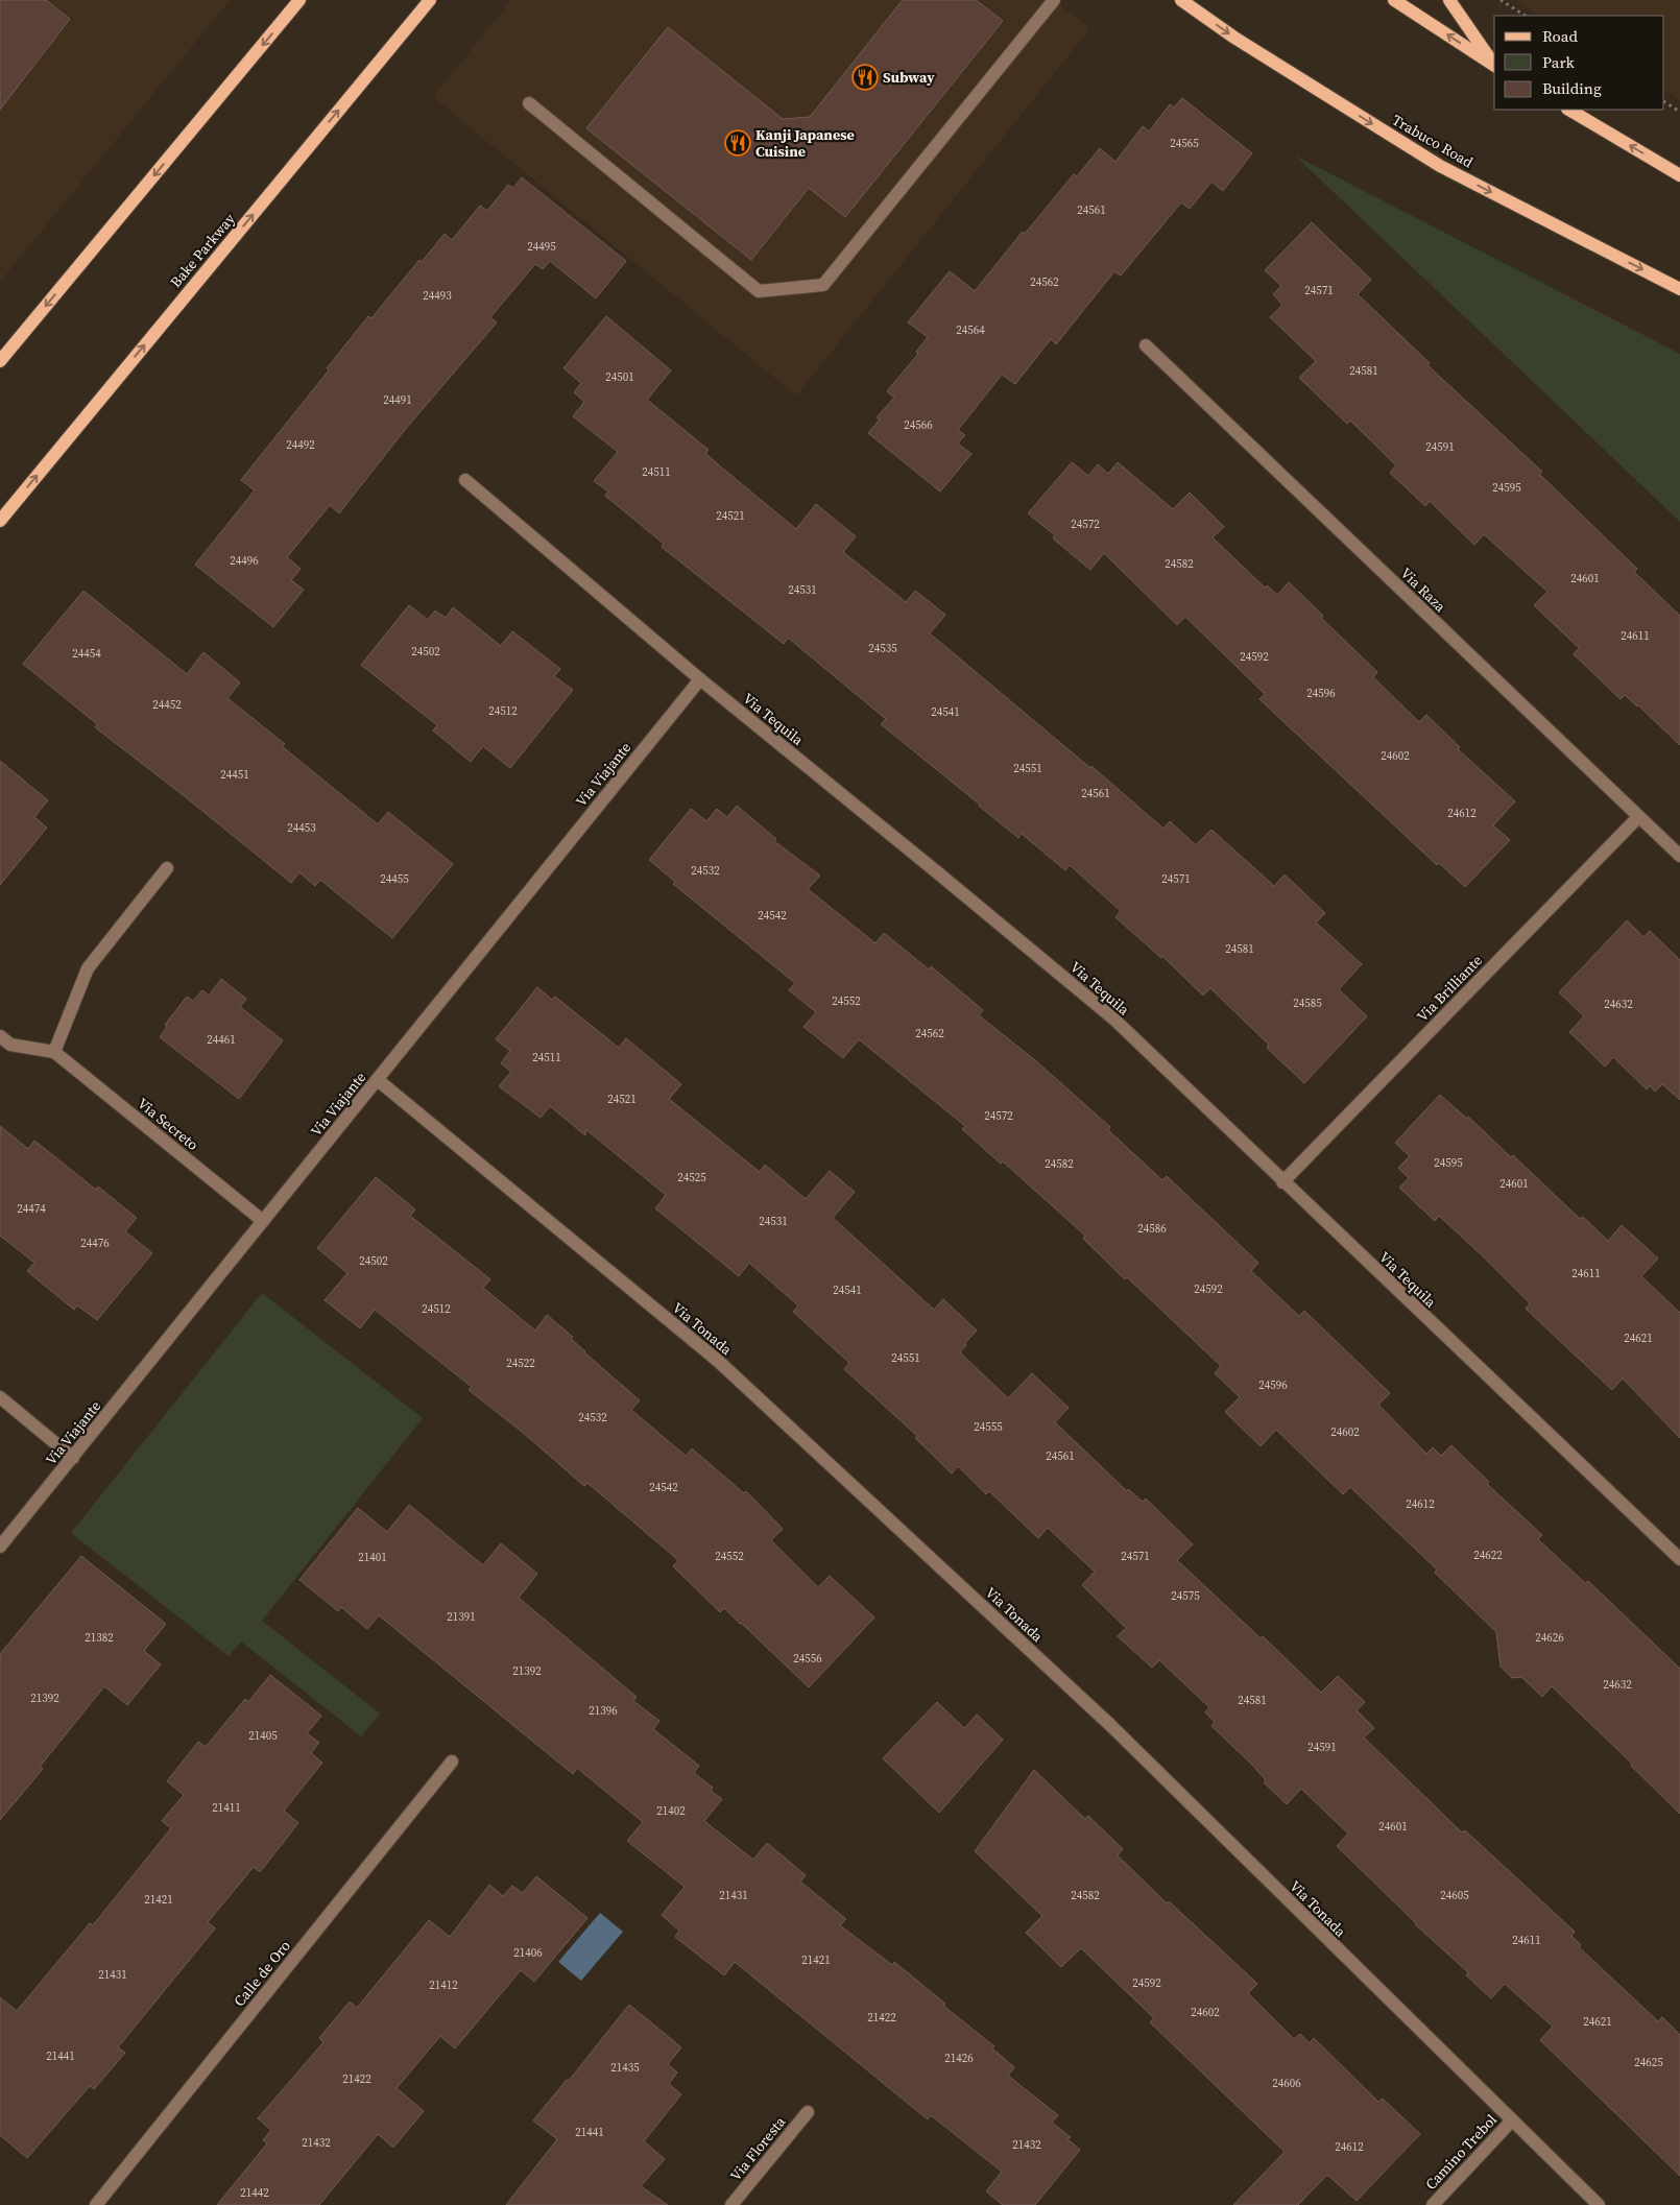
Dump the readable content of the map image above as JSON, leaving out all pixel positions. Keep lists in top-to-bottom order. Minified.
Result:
{"streets":{"main road":["Trabuco Road","Bake Parkway"],"street":["Via Raza","Via Tequila","Via Viajante","Via Brilliante","Via Secreto","Via Tonada","Calle de Oro","Via Floresta","Camino Trebol"]},"crossings":[["Via Raza","Via Brilliante"],["Via Tequila","Via Viajante"],["Via Tequila","Via Brilliante"],["Via Viajante","Via Secreto"],["Via Viajante","Via Tonada"],["Via Tonada","Camino Trebol"]],"places":{"restaurant":["Subway","Kanji Japanese Cuisine"]},"house_numbers":["24565","24561","24495","24562","24571","24493","24564","24581","24501","24491","24566","24492","24591","24511","24595","24521","24572","24496","24582","24601","24531","24611","24535","24502","24454","24592","24596","24452","24512","24541","24602","24551","24451","24561","24612","24453","24532","24455","24571","24542","24581","24552","24585","24632","24562","24461","24511","24521","24572","24595","24582","24525","24601","24474","24531","24586","24476","24502","24611","24592","24541","24512","24621","24551","24522","24596","24532","24555","24602","24561","24542","24612","24622","24552","24571","21401","24575","21391","21382","24626","24556","21392","24632","21392","24581","21396","21405","24591","21411","21402","24601","21431","24582","24605","21421","24611","21406","21421","21431","24592","21412","24602","21422","24621","21441","21426","24625","21435","21422","24606","21441","21432","21432","24612","21442"],"legend":["Road","Park","Building"]}
